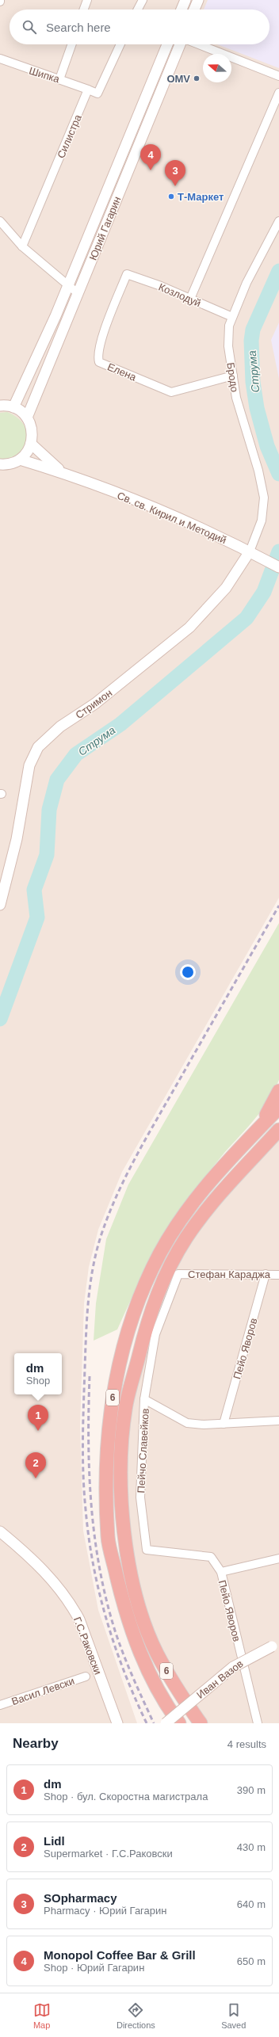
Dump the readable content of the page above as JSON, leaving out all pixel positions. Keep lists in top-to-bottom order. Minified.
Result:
{"streets":{"highway":["6"],"street":["Шипка","Силистра","Юрий Гагарин","Козлодуй","Елена","Бродо","Св. св. Кирил и Методий","Стримон","Стефан Караджа","Пейо Яворов","Пейчо Славейков","Г.С.Раковски","Иван Вазов","Васил Левски"]},"crossings":[["Шипка","Силистра"],["Козлодуй","Елена"],["Козлодуй","Бродо"],["Елена","Бродо"],["Бродо","Стримон"],["Св. св. Кирил и Методий","Стримон"],["Стефан Караджа","Пейо Яворов"],["Стефан Караджа","Пейчо Славейков"],["Пейо Яворов","Пейчо Славейков"]],"water":["Струма"],"places":["OMV","Т-Маркет"],"north":"left","page":{"search":"Search here","pins":["4","3","1","2"],"popup":["dm","Shop"],"heading":["Nearby","4 results"],"list":[{"mark":"1","name":"dm","note":"Shop · бул. Скоростна магистрала","value":"390 m"},{"mark":"2","name":"Lidl","note":"Supermarket · Г.С.Раковски","value":"430 m"},{"mark":"3","name":"SOpharmacy","note":"Pharmacy · Юрий Гагарин","value":"640 m"},{"mark":"4","name":"Monopol Coffee Bar & Grill","note":"Shop · Юрий Гагарин","value":"650 m"}],"nav":["Map","Directions","Saved"]}}
